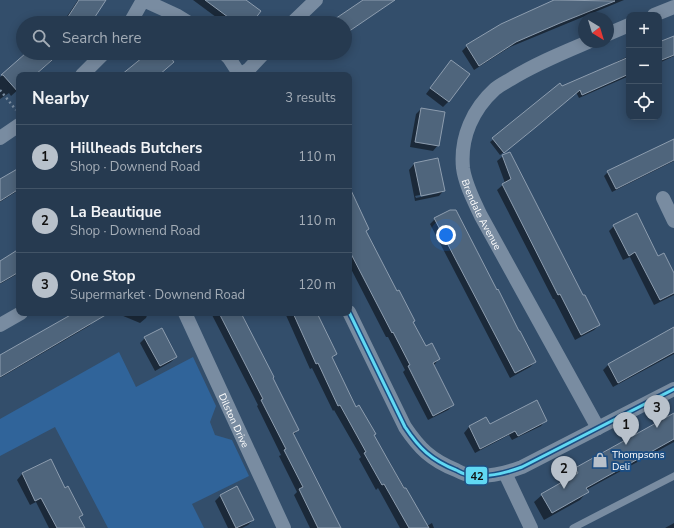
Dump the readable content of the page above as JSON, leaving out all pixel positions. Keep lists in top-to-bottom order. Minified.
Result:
{"streets":{"street":["Brendale Avenue","Dilston Drive"]},"places":{"shop":["Thompsons Deli"]},"lines":["transit line 42"],"north":"bottom right","page":{"map_buttons":["+","−"],"search":"Search here","heading":["Nearby","3 results"],"list":[{"mark":"1","name":"Hillheads Butchers","note":"Shop · Downend Road","value":"110 m"},{"mark":"2","name":"La Beautique","note":"Shop · Downend Road","value":"110 m"},{"mark":"3","name":"One Stop","note":"Supermarket · Downend Road","value":"120 m"}],"pins":["3","1","2"]}}
